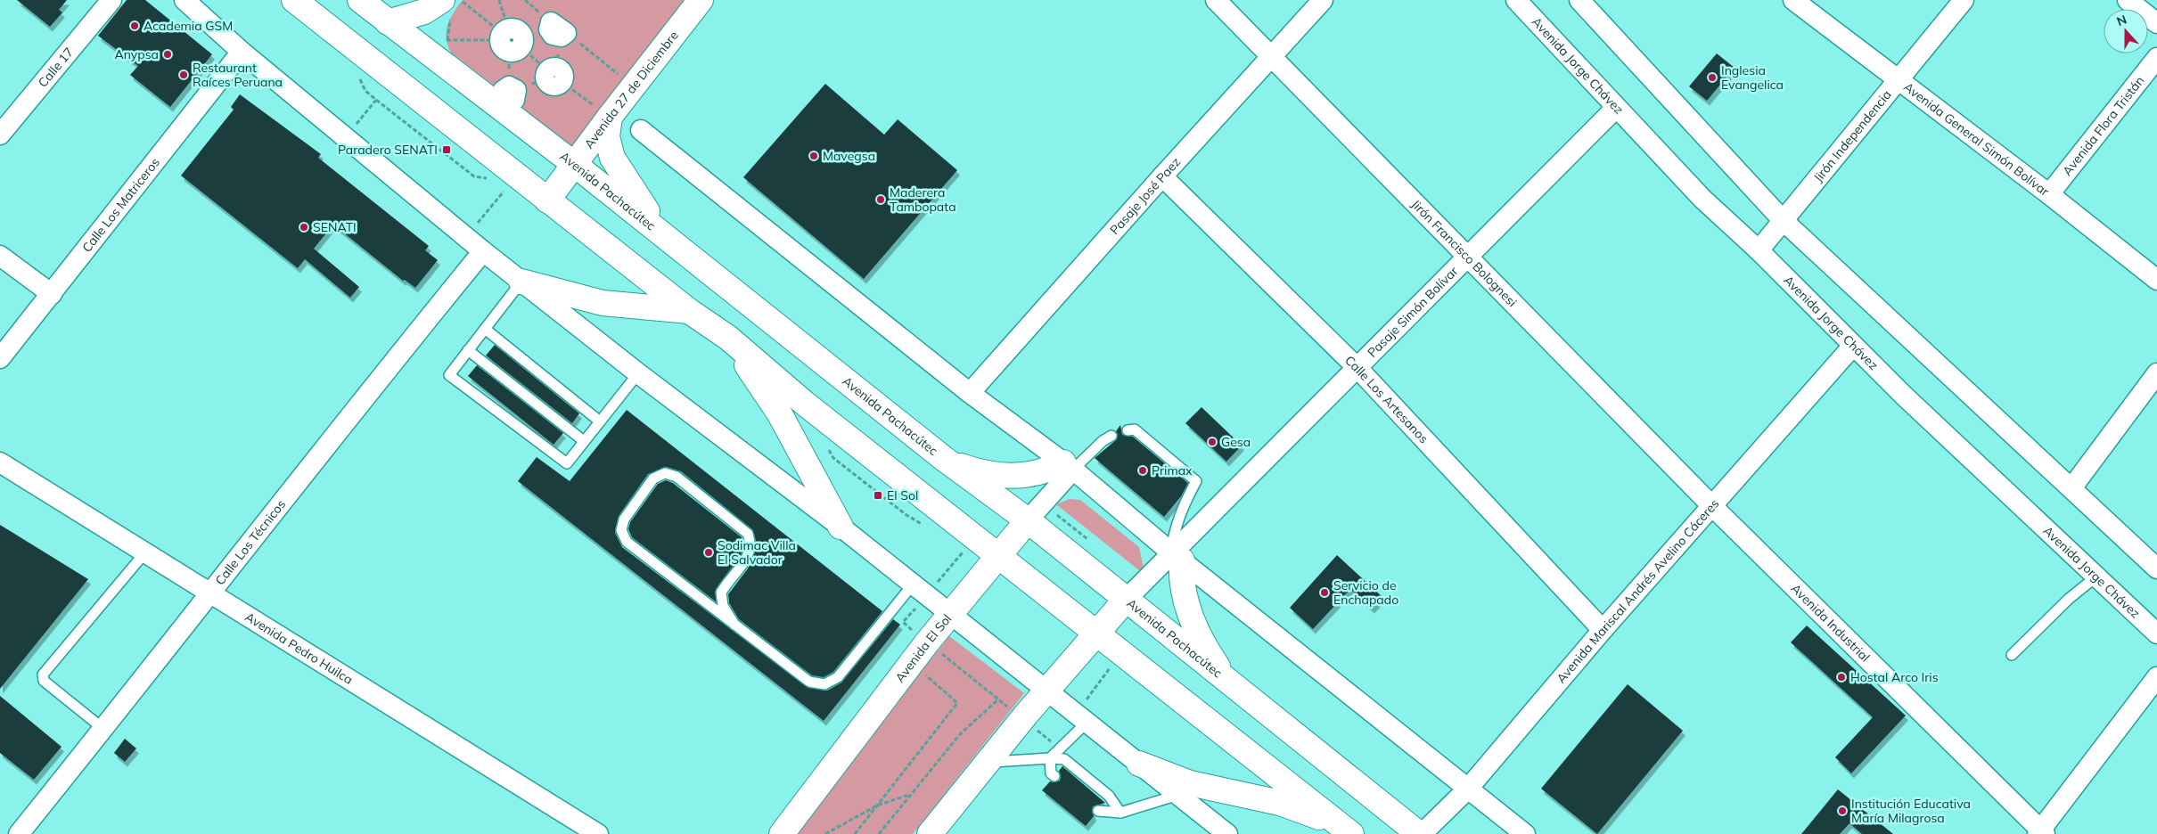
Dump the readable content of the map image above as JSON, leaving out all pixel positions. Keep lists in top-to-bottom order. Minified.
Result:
{"streets":{"main road":["Avenida 27 de Diciembre","Avenida Pachacútec","Avenida El Sol"],"street":["Avenida Jorge Chávez","Calle 17","Avenida Flora Tristán","Jirón Independencia","Avenida General Simón Bolívar","Pasaje José Paez","Calle Los Matriceros","Jirón Francisco Bolognesi","Pasaje Simón Bolívar","Calle Los Artesanos","Calle Los Técnicos","Avenida Mariscal Andrés Avelino Cáceres","Avenida Industrial","Avenida Pedro Huilca"]},"crossings":[["Avenida Jorge Chávez","Jirón Independencia"],["Avenida Jorge Chávez","Pasaje Simón Bolívar"],["Avenida Jorge Chávez","Avenida Mariscal Andrés Avelino Cáceres"],["Avenida 27 de Diciembre","Avenida Pachacútec"],["Avenida Flora Tristán","Avenida General Simón Bolívar"],["Jirón Independencia","Avenida General Simón Bolívar"],["Avenida Pachacútec","Avenida Mariscal Andrés Avelino Cáceres"],["Avenida Pachacútec","Avenida El Sol"],["Pasaje José Paez","Jirón Francisco Bolognesi"],["Pasaje José Paez","Calle Los Artesanos"],["Jirón Francisco Bolognesi","Pasaje Simón Bolívar"],["Jirón Francisco Bolognesi","Avenida Mariscal Andrés Avelino Cáceres"],["Jirón Francisco Bolognesi","Avenida Industrial"],["Pasaje Simón Bolívar","Calle Los Artesanos"],["Calle Los Artesanos","Avenida Mariscal Andrés Avelino Cáceres"],["Calle Los Técnicos","Avenida Pedro Huilca"],["Avenida Mariscal Andrés Avelino Cáceres","Avenida Industrial"]],"places":{"other":["Academia GSM","Anypsa","Restaurant Raíces Peruana","Inglesia Evangelica","Mavegsa","Maderera Tambopata","SENATI","Gesa","Primax","Sodimac Villa El Salvador","Servicio de Enchapado","Hostal Arco Iris","Institución Educativa María Milagrosa"],"transit":["Paradero SENATI","El Sol"]},"north":"top"}
